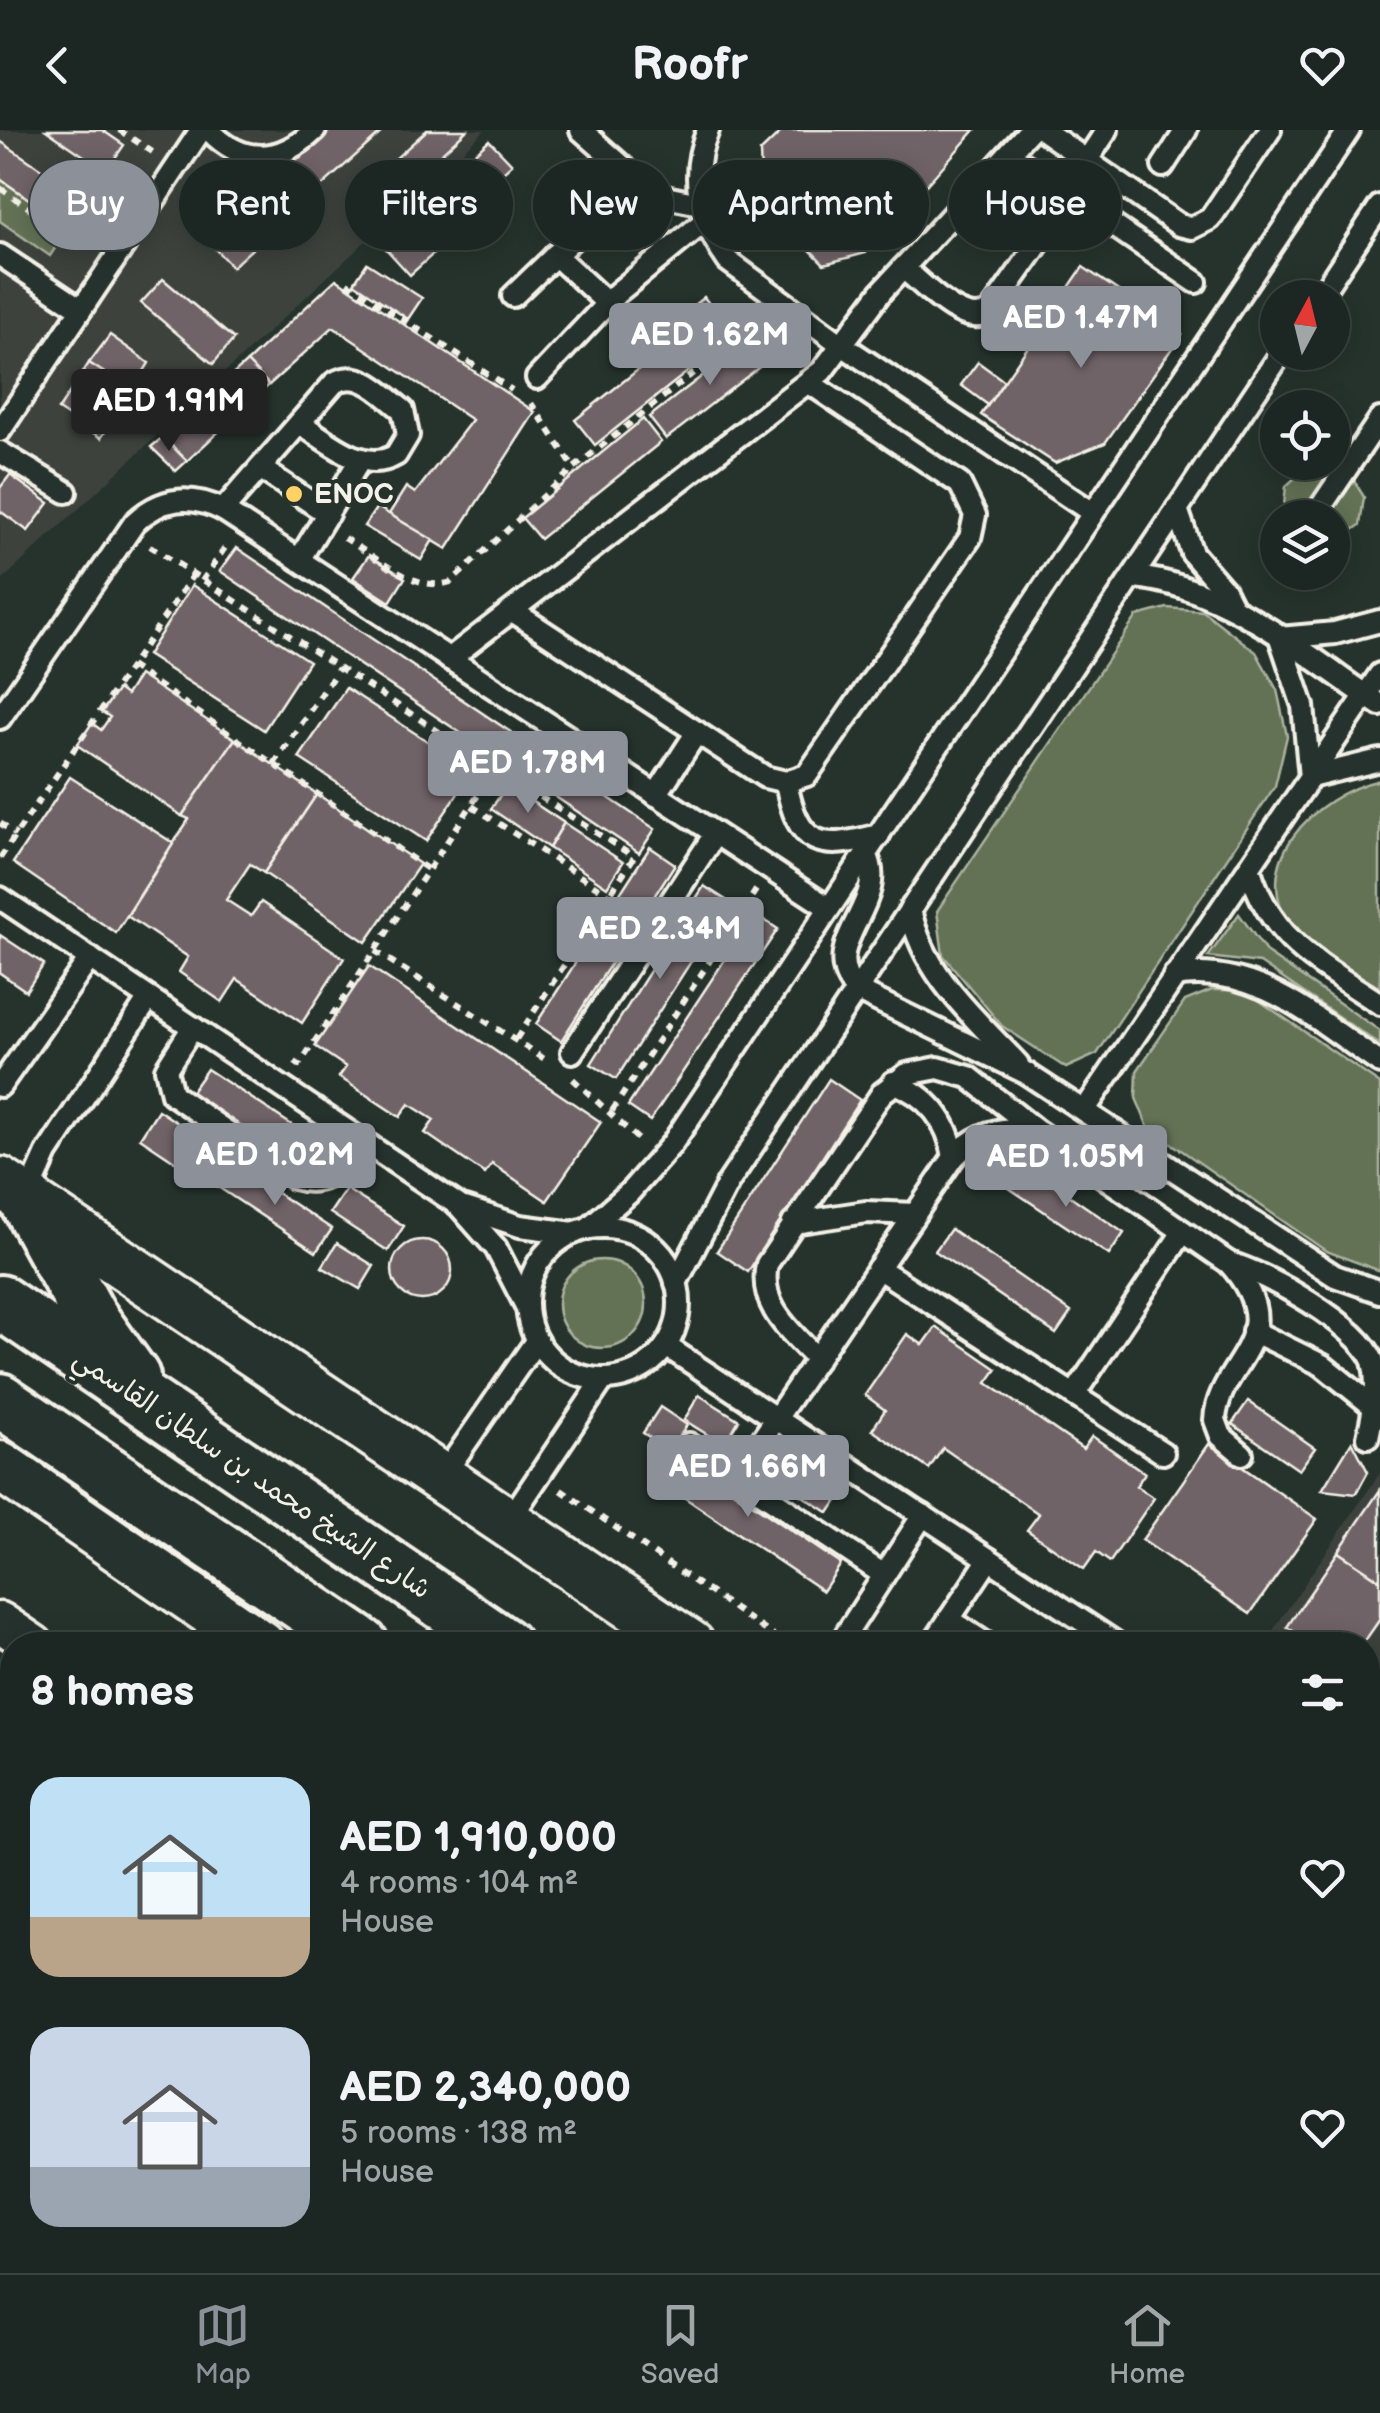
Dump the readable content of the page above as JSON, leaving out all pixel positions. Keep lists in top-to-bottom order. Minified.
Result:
{"streets":{"main road":["شارع الشيخ محمد بن سلطان القاسمي"]},"places":["ENOC"],"north":"top","page":{"header":"Roofr","chip":["Buy","Rent","Filters","New","Apartment","House"],"price":["AED 1.47M","AED 1.62M","AED 1.91M","AED 1.78M","AED 2.34M","AED 1.02M","AED 1.05M","AED 1.66M"],"heading":"8 homes","list":[{"name":"AED 1,910,000","note":"4 rooms · 104 m² · House"},{"name":"AED 2,340,000","note":"5 rooms · 138 m² · House"}],"tabs":["Map","Saved","Home"]}}
